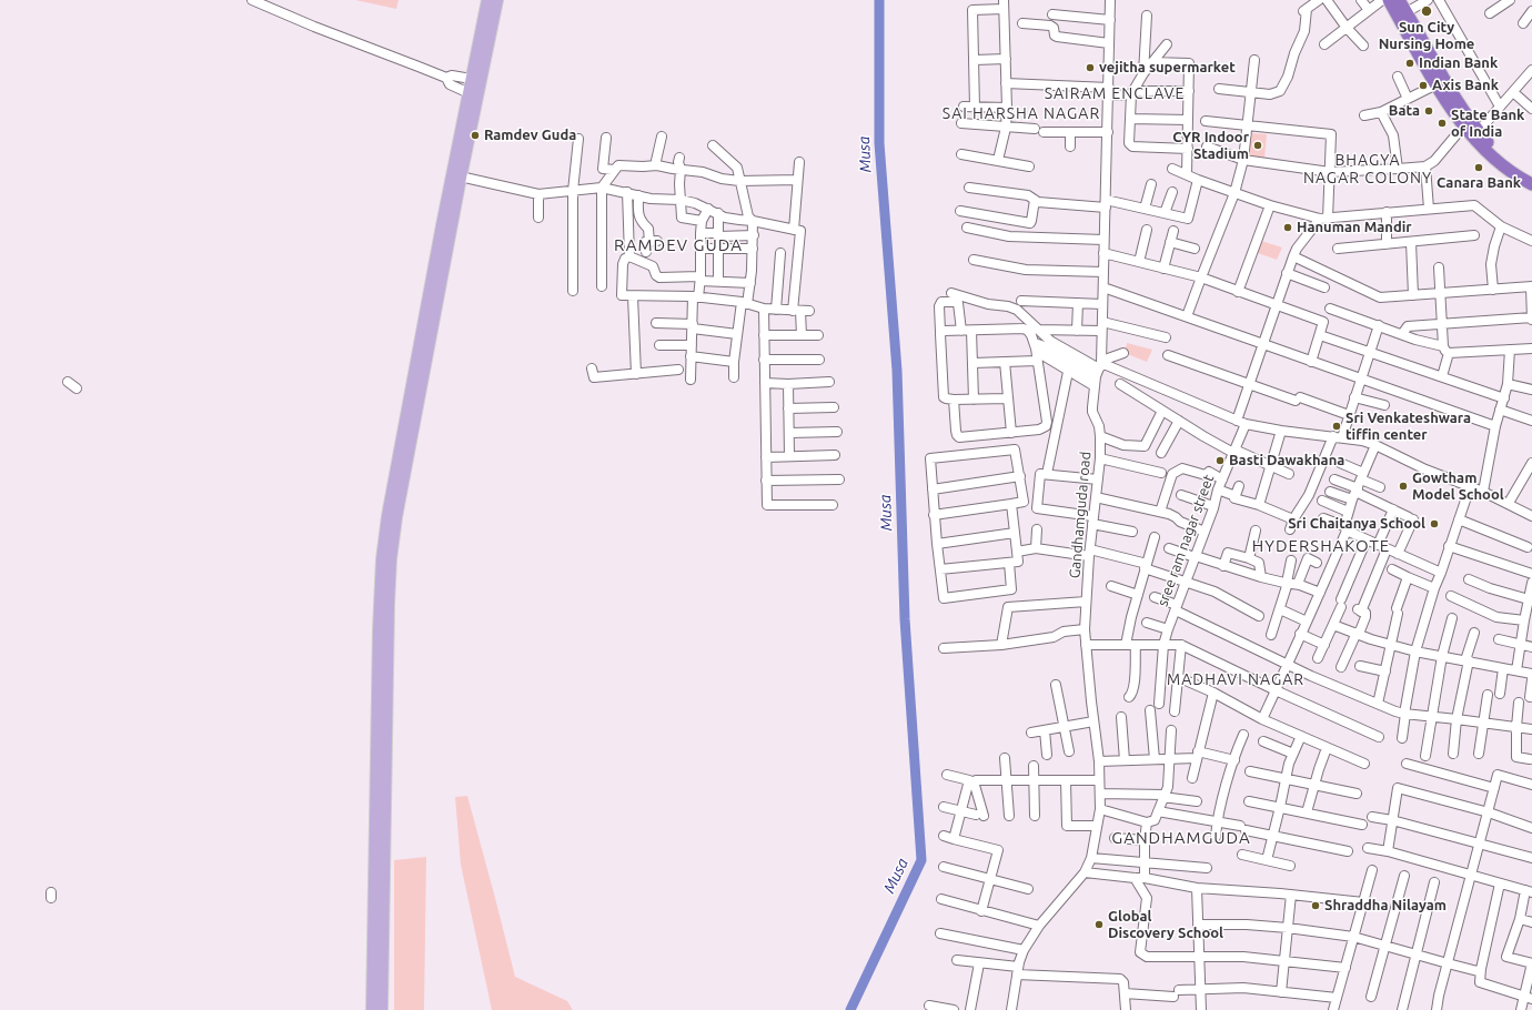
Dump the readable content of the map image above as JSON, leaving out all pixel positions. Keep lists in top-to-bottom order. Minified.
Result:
{"streets":{"street":["Gandhamguda road","sree ram nagar street"]},"districts":["SAIRAM ENCLAVE","SAI HARSHA NAGAR","BHAGYA NAGAR COLONY","RAMDEV GUDA","HYDERSHAKOTE","MADHAVI NAGAR","GANDHAMGUDA"],"water":["Musa"],"places":["Sun City Nursing Home","Indian Bank","vejitha supermarket","Axis Bank","Bata","State Bank of India","Ramdev Guda","CYR Indoor Stadium","Canara Bank","Hanuman Mandir","Sri Venkateshwara tiffin center","Basti Dawakhana","Gowtham Model School","Sri Chaitanya School","Shraddha Nilayam","Global Discovery School"]}
